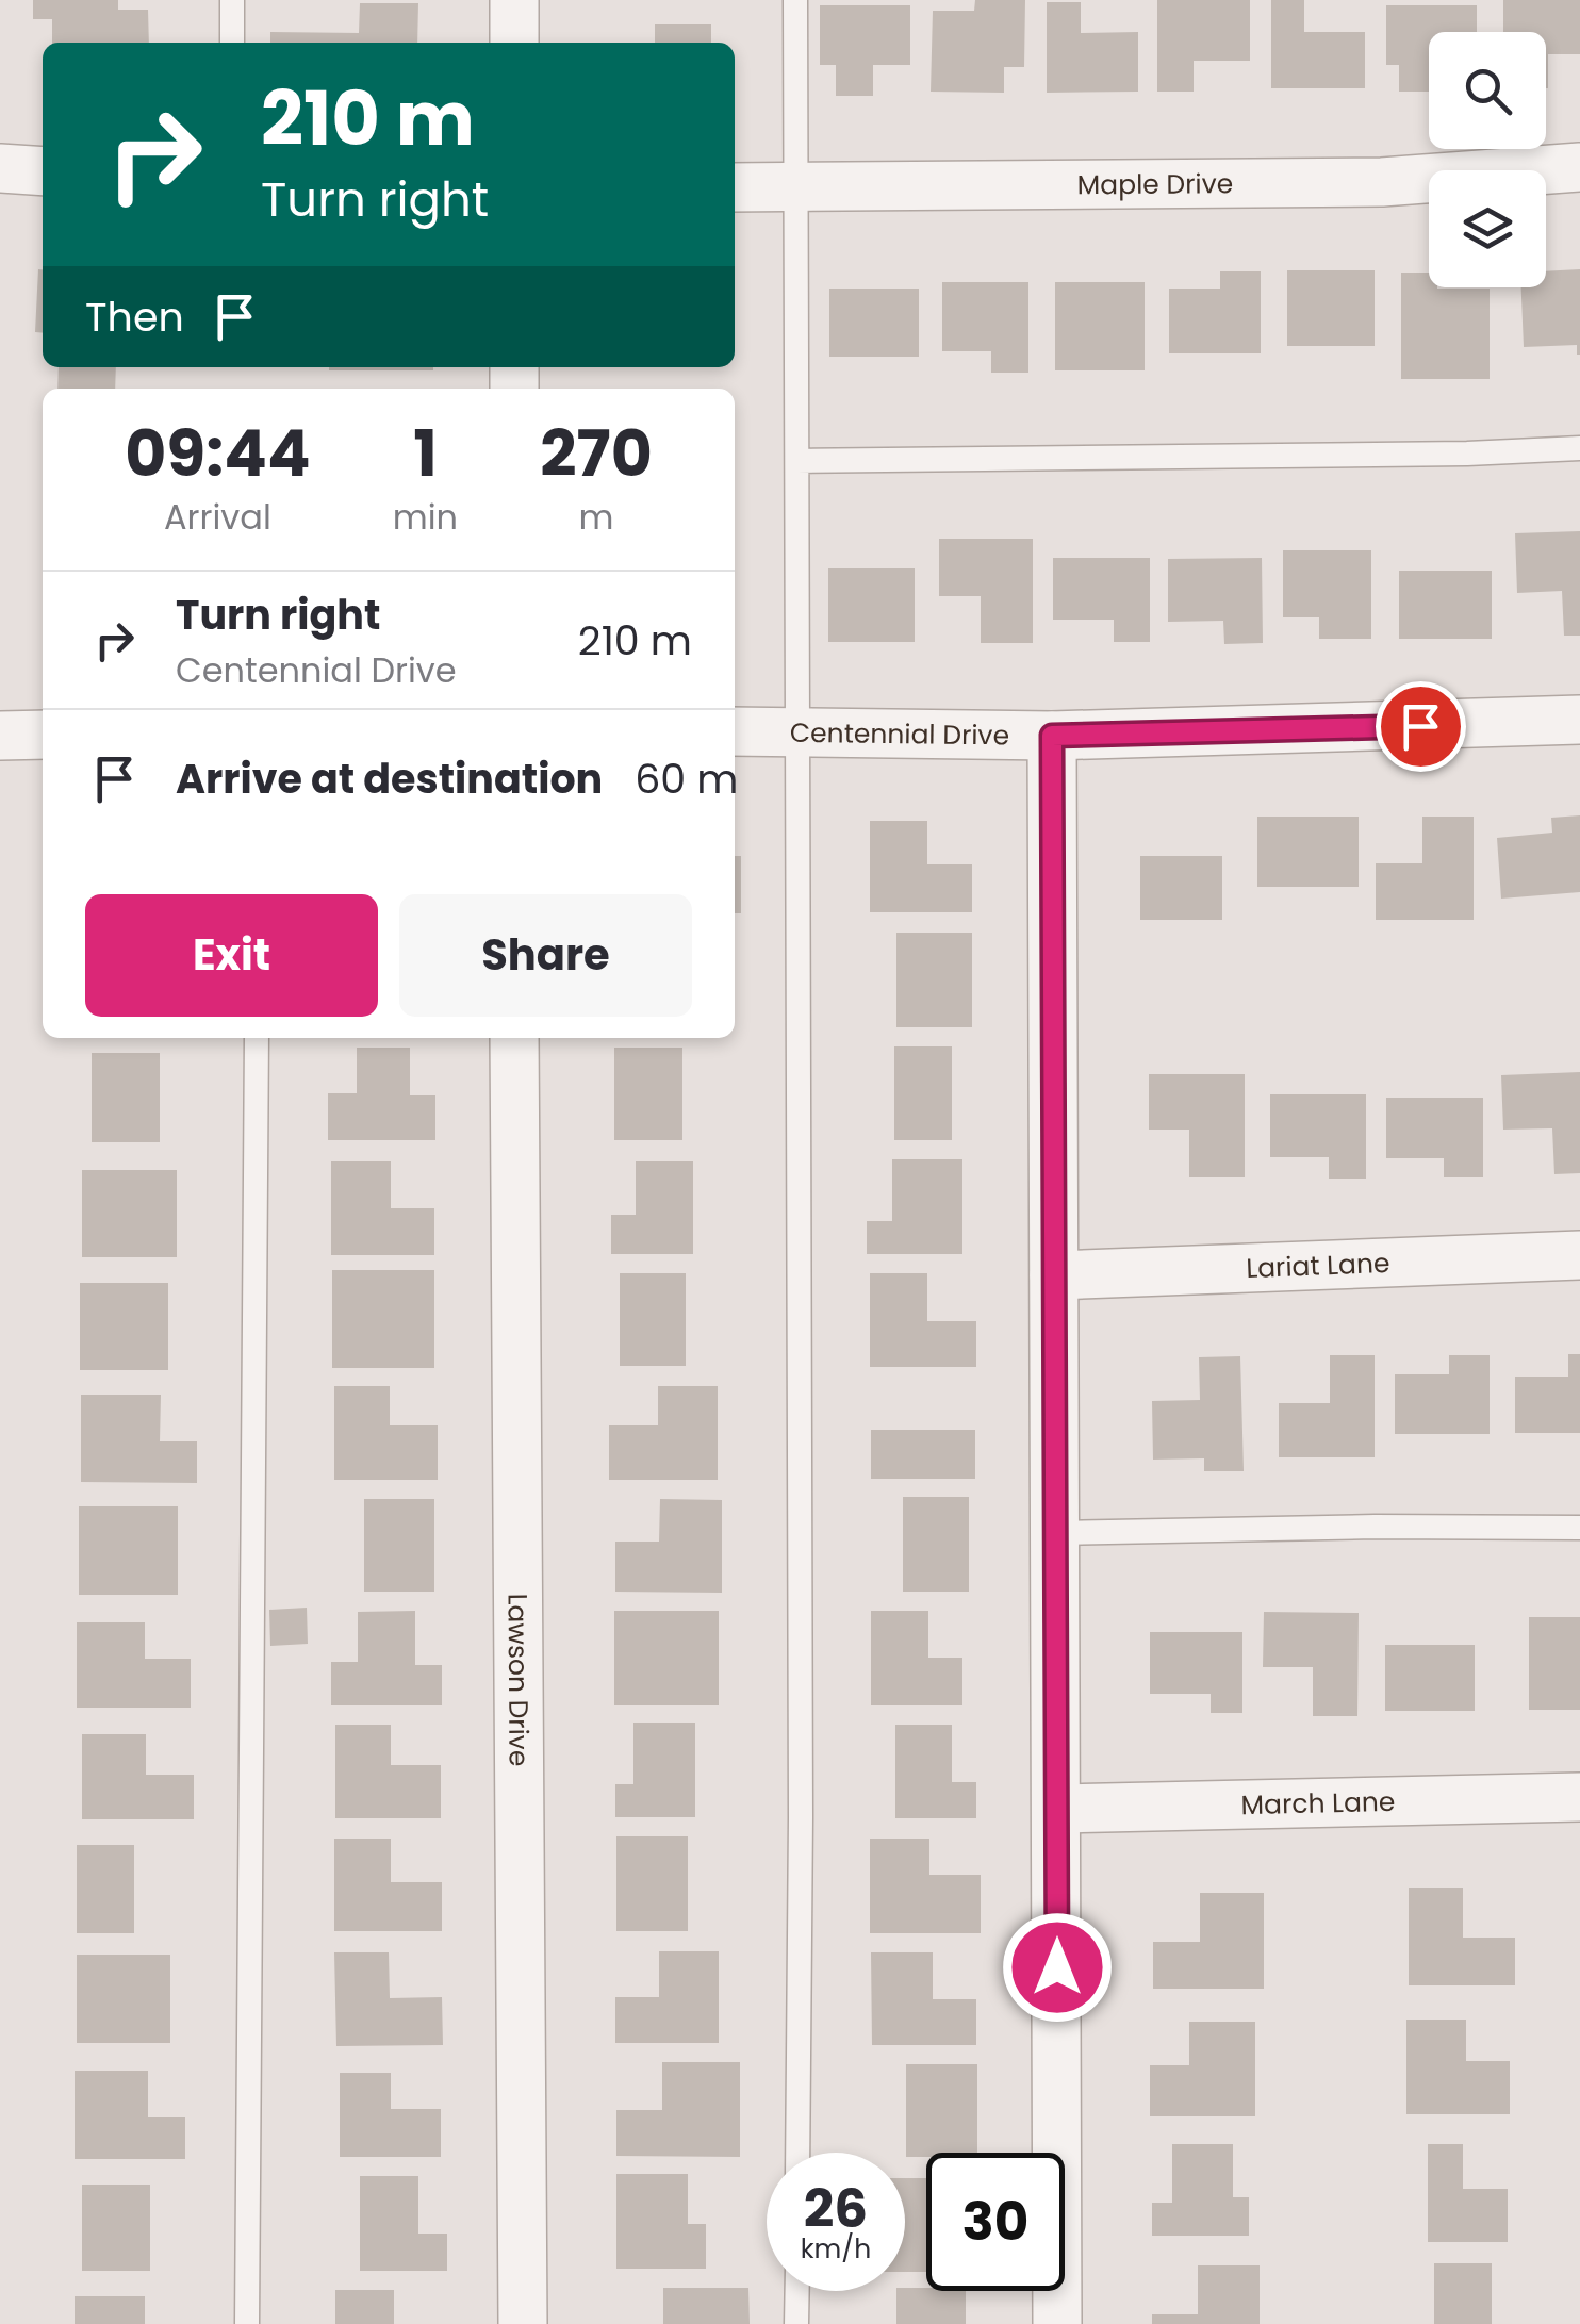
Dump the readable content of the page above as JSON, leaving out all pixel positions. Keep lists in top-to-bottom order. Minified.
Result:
{"streets":{"street":["Maple Drive","Centennial Drive","Lariat Lane","Lawson Drive","March Lane"]},"page":{"turn":["210 m","Turn right"],"then":"Then","eta":["09:44","Arrival","1","min","270","m"],"list":[{"name":"Turn right","note":"Centennial Drive","value":"210 m"},{"name":"Arrive at destination","value":"60 m"}],"buttons":["Exit","Share"],"speed":"26 km/h","limit":"30"}}
